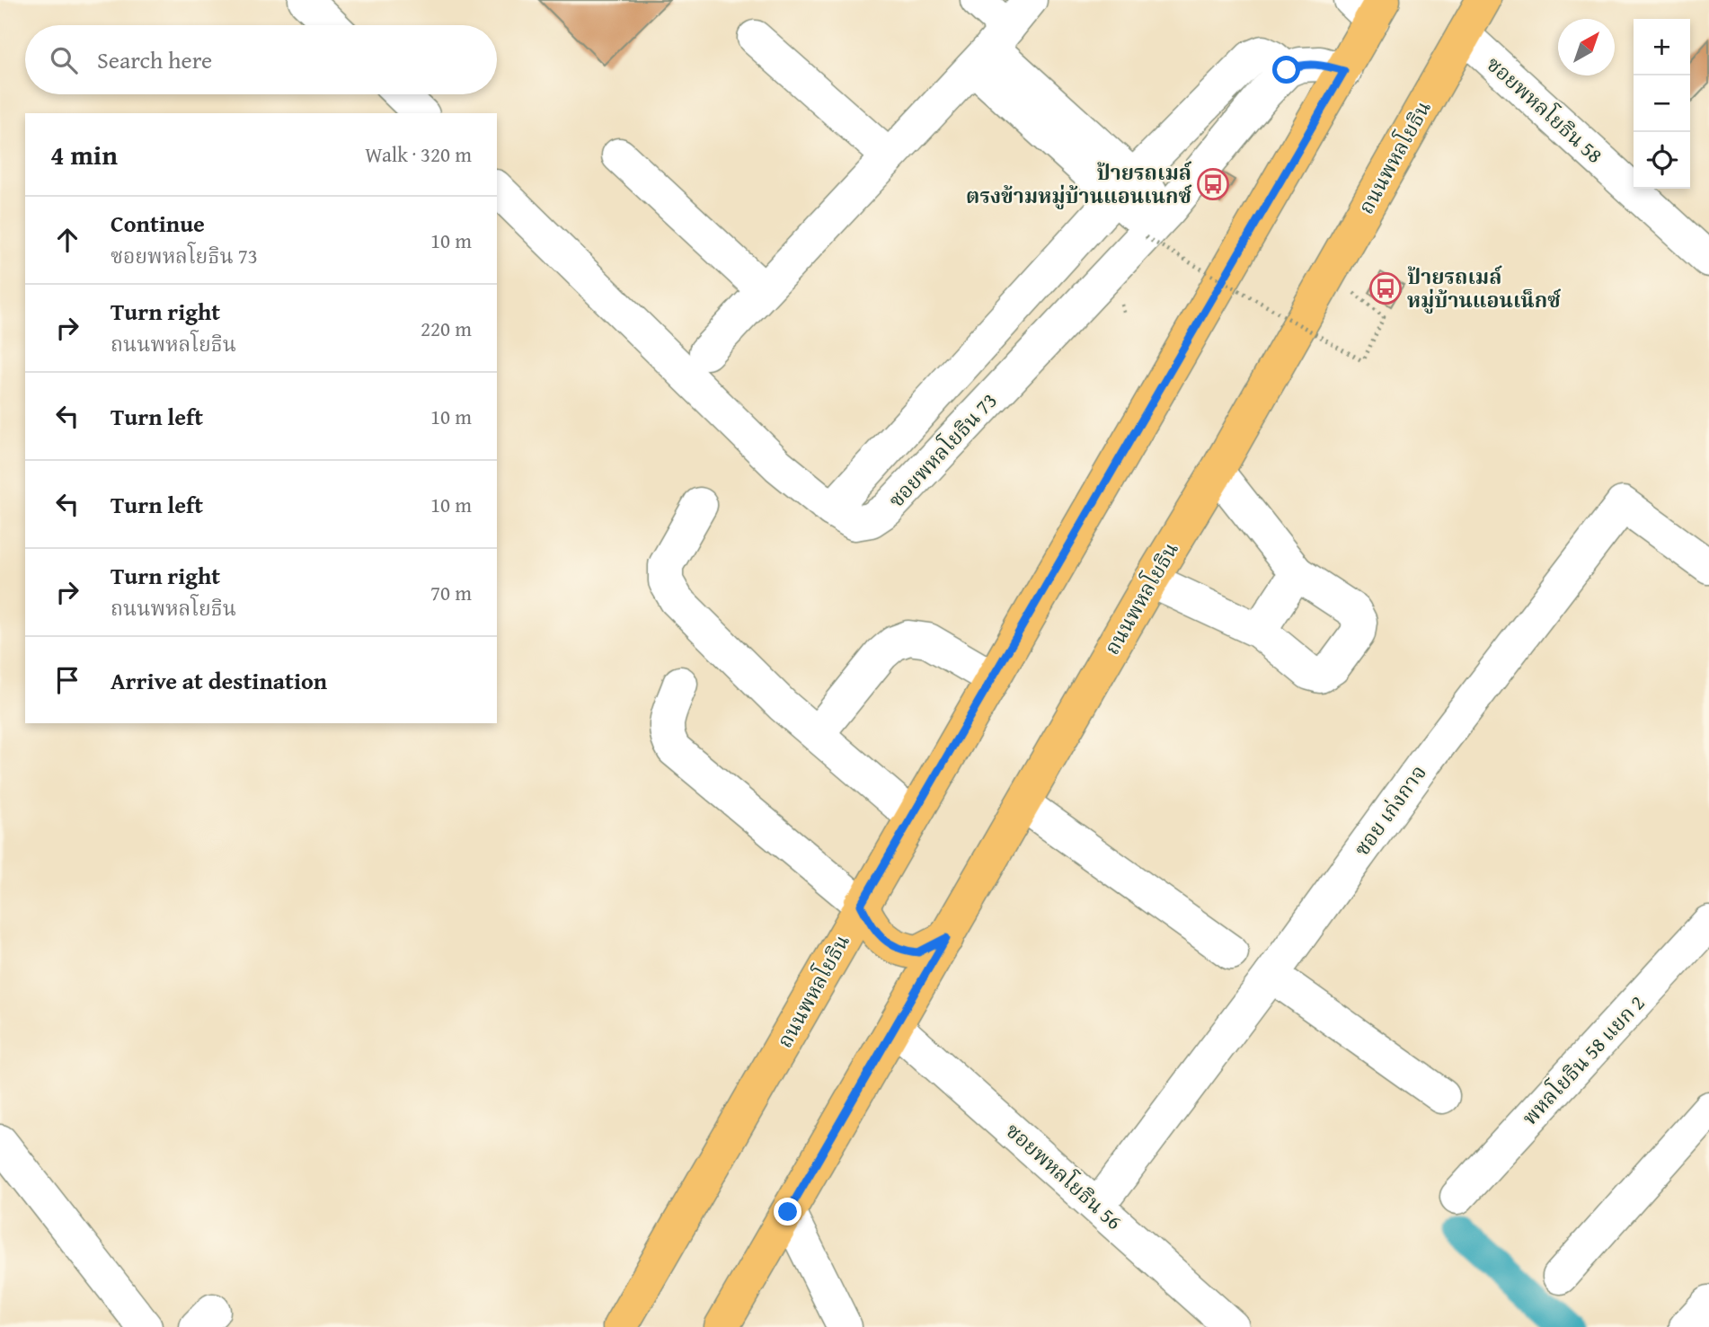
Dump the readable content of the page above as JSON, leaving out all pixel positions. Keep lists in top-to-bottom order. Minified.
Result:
{"streets":{"main road":["ถนนพหลโยธิน"],"street":["ซอยพหลโยธิน 58","ซอยพหลโยธิน 73","ซอย เก่งกาจ","พหลโยธิน 58 แยก 2","ซอยพหลโยธิน 56"]},"crossings":[["ซอยพหลโยธิน 58","ถนนพหลโยธิน"],["ถนนพหลโยธิน","ซอยพหลโยธิน 56"],["ซอย เก่งกาจ","ซอยพหลโยธิน 56"]],"places":{"bus stop":["ป้ายรถเมล์ ตรงข้ามหมู่บ้านแอนเนกซ์","ป้ายรถเมล์ หมู่บ้านแอนเน็กซ์"]},"north":"top right","page":{"map_buttons":["+","−"],"search":"Search here","heading":["4 min","Walk · 320 m"],"list":[["Continue","ซอยพหลโยธิน 73","10 m"],["Turn right","ถนนพหลโยธิน","220 m"],["Turn left","10 m"],["Turn left","10 m"],["Turn right","ถนนพหลโยธิน","70 m"],"Arrive at destination"]}}
